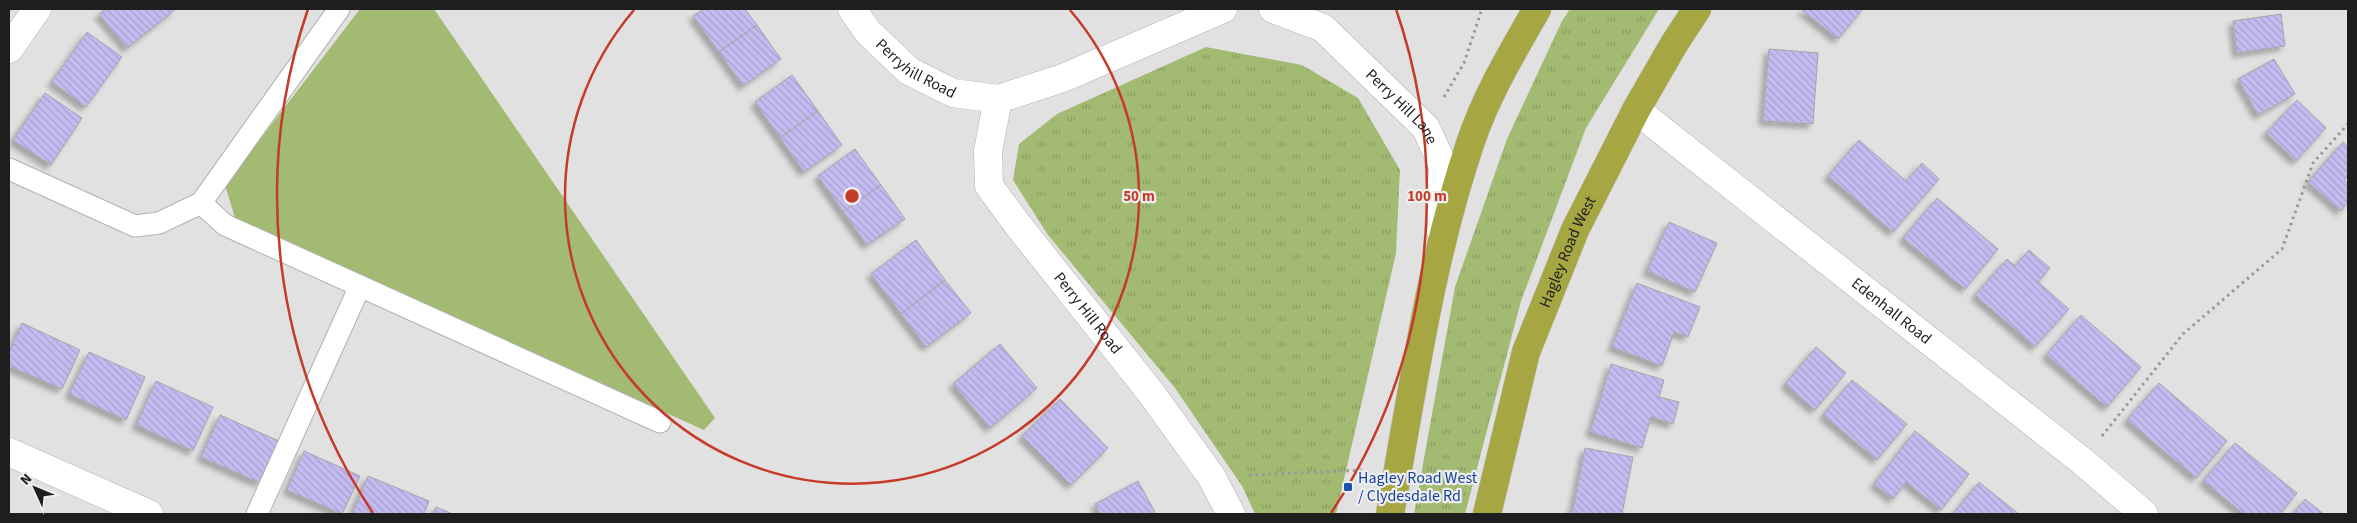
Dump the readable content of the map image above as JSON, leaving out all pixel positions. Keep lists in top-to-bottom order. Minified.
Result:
{"streets":{"highway":["Hagley Road West"],"street":["Perryhill Road","Perry Hill Lane","Edenhall Road","Perry Hill Road"]},"crossings":[["Perryhill Road","Perry Hill Road"],["Hagley Road West","Edenhall Road"]],"places":{"transit":["Hagley Road West / Clydesdale Rd"]},"north":"top left","rings":["50 m","100 m"]}
